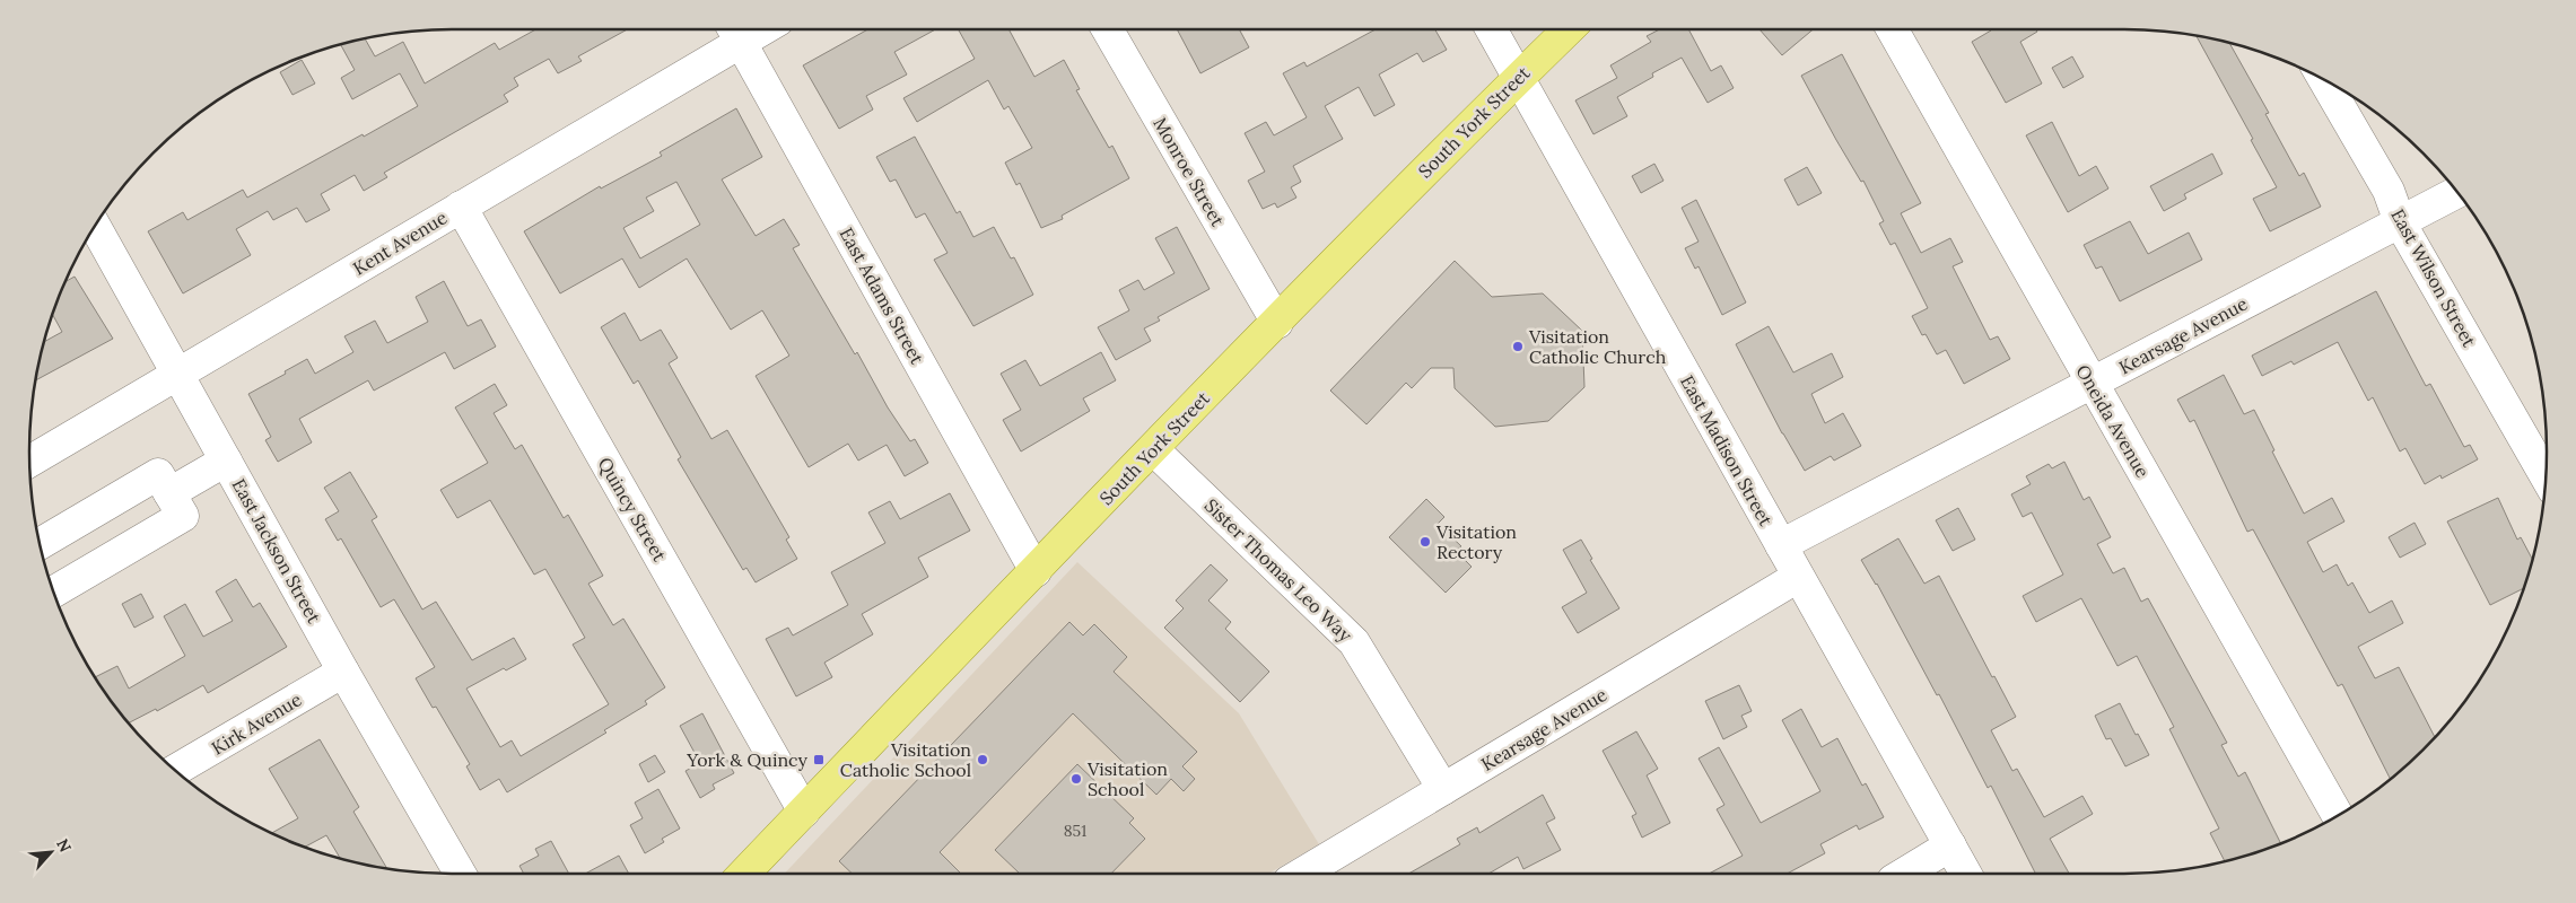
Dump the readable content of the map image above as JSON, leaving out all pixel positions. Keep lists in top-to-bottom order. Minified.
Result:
{"streets":{"main road":["South York Street"],"street":["Monroe Street","Kent Avenue","East Wilson Street","East Adams Street","Kearsage Avenue","Oneida Avenue","East Madison Street","Quincy Street","East Jackson Street","Sister Thomas Leo Way","Kirk Avenue"]},"crossings":[["South York Street","Monroe Street"],["South York Street","East Adams Street"],["South York Street","East Madison Street"],["South York Street","Quincy Street"],["South York Street","Sister Thomas Leo Way"],["Kent Avenue","East Adams Street"],["Kent Avenue","Quincy Street"],["Kent Avenue","East Jackson Street"],["East Wilson Street","Kearsage Avenue"],["Kearsage Avenue","Oneida Avenue"],["Kearsage Avenue","East Madison Street"],["Kearsage Avenue","Sister Thomas Leo Way"],["East Jackson Street","Kirk Avenue"]],"places":{"other":["Visitation Catholic Church","Visitation Rectory","Visitation Catholic School","Visitation School"],"transit":["York & Quincy"]},"house_numbers":["851"],"north":"top right"}
